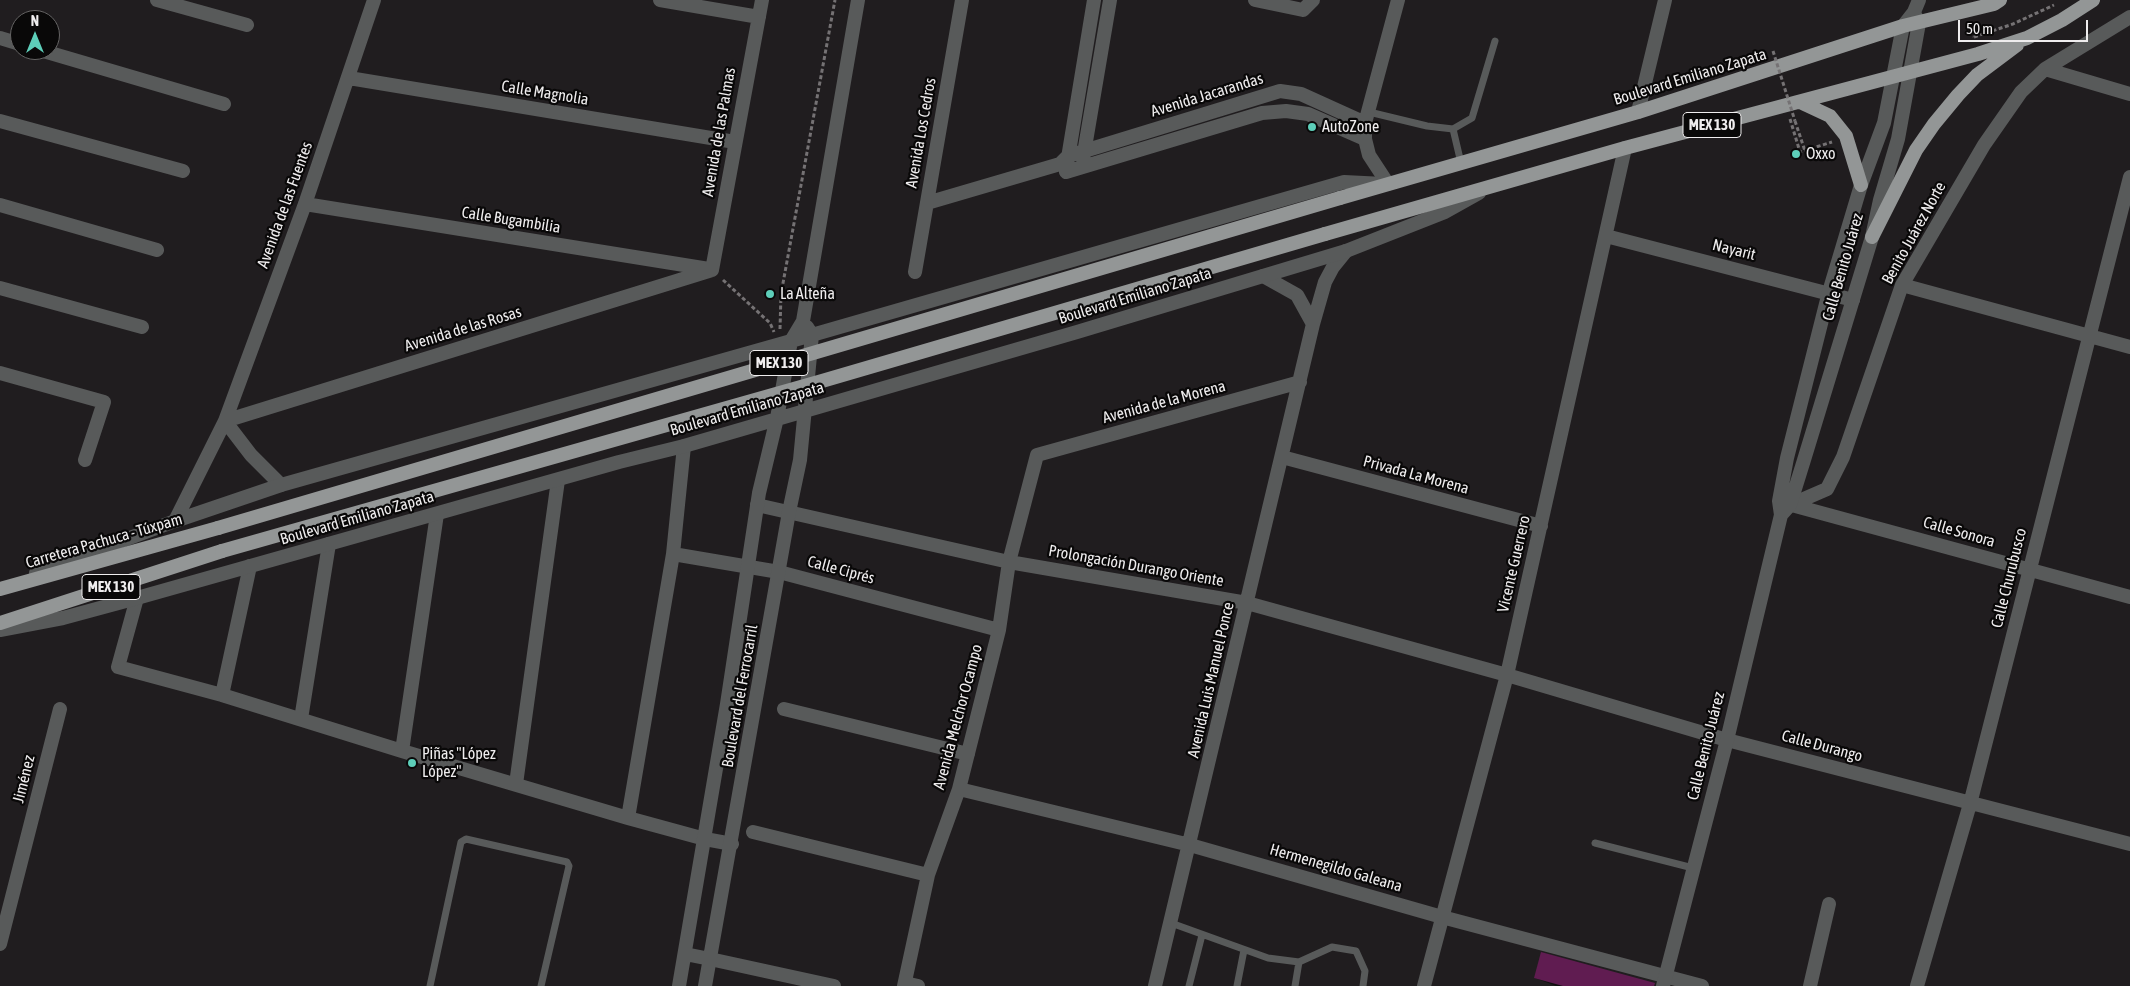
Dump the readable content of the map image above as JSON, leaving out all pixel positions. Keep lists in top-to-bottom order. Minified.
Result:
{"streets":{"main road":["Boulevard Emiliano Zapata","MEX 130","Carretera Pachuca - Túxpam"],"street":["Calle Magnolia","Avenida Jacarandas","Avenida de las Palmas","Avenida Los Cedros","Avenida de las Fuentes","Calle Bugambilia","Benito Juárez Norte","Nayarit","Calle Benito Juárez","Avenida de las Rosas","Avenida de la Morena","Privada La Morena","Calle Sonora","Vicente Guerrero","Prolongación Durango Oriente","Calle Ciprés","Calle Churubusco","Avenida Luis Manuel Ponce","Boulevard del Ferrocarril","Avenida Melchor Ocampo","Calle Durango","Jiménez","Hermenegildo Galeana"]},"crossings":[["Boulevard Emiliano Zapata","Avenida de las Fuentes"],["Boulevard Emiliano Zapata","Calle Benito Juárez"],["Boulevard Emiliano Zapata","Carretera Pachuca - Túxpam"],["Boulevard Emiliano Zapata","Vicente Guerrero"],["Boulevard Emiliano Zapata","Avenida Luis Manuel Ponce"],["Boulevard Emiliano Zapata","Boulevard del Ferrocarril"],["Calle Magnolia","Avenida de las Palmas"],["Calle Magnolia","Avenida de las Fuentes"],["Avenida Jacarandas","Avenida Los Cedros"],["Avenida de las Palmas","Calle Bugambilia"],["Avenida de las Palmas","Avenida de las Rosas"],["Avenida de las Fuentes","Calle Bugambilia"],["Avenida de las Fuentes","Avenida de las Rosas"],["Calle Bugambilia","Avenida de las Rosas"],["Benito Juárez Norte","Calle Benito Juárez"],["Benito Juárez Norte","Calle Sonora"],["Nayarit","Calle Benito Juárez"],["Nayarit","Vicente Guerrero"],["Calle Benito Juárez","Calle Sonora"],["Calle Benito Juárez","Calle Durango"],["Calle Benito Juárez","Hermenegildo Galeana"],["Avenida de la Morena","Avenida Luis Manuel Ponce"],["Avenida de la Morena","Avenida Melchor Ocampo"],["Privada La Morena","Vicente Guerrero"],["Privada La Morena","Avenida Luis Manuel Ponce"],["Calle Sonora","Calle Churubusco"],["Vicente Guerrero","Prolongación Durango Oriente"],["Vicente Guerrero","Calle Durango"],["Vicente Guerrero","Hermenegildo Galeana"],["Prolongación Durango Oriente","Avenida Luis Manuel Ponce"],["Prolongación Durango Oriente","Boulevard del Ferrocarril"],["Prolongación Durango Oriente","Avenida Melchor Ocampo"],["Prolongación Durango Oriente","Calle Durango"],["Calle Ciprés","Boulevard del Ferrocarril"],["Calle Ciprés","Avenida Melchor Ocampo"],["Calle Churubusco","Calle Durango"],["Avenida Luis Manuel Ponce","Hermenegildo Galeana"],["Avenida Melchor Ocampo","Hermenegildo Galeana"]],"places":["AutoZone","Oxxo","La Alteña","Piñas \"López López\""],"scale_bar":"50 m","north":"top"}
